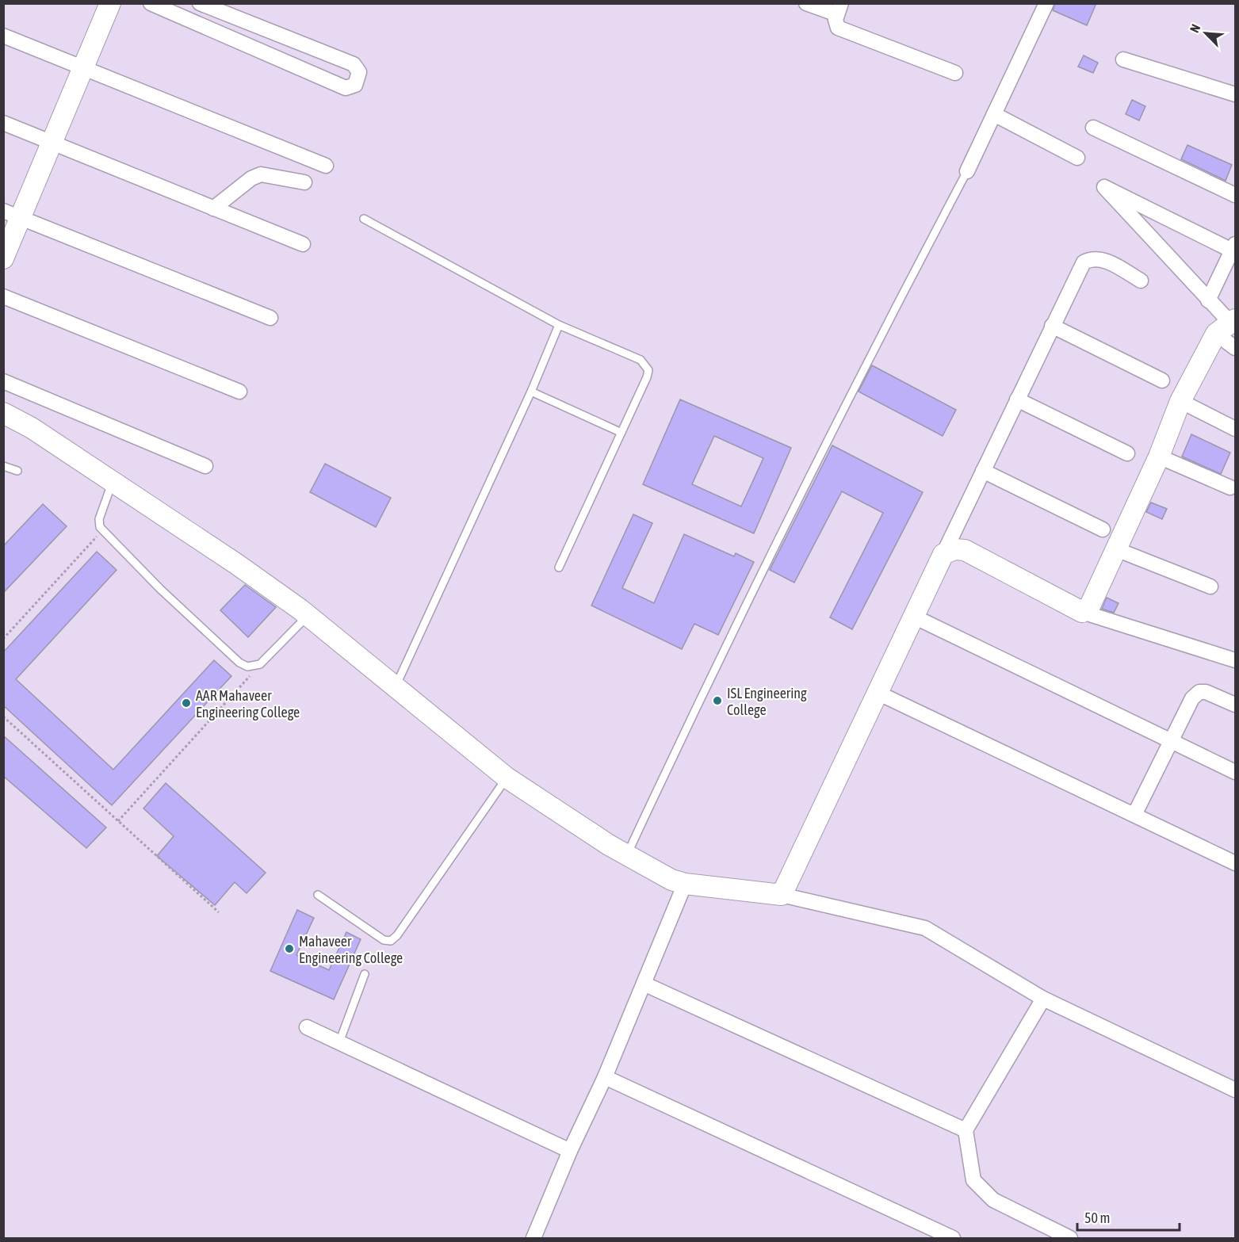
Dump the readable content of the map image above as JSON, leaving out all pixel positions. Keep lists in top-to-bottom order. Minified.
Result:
{"places":["ISL Engineering College","AAR Mahaveer Engineering College","Mahaveer Engineering College"],"scale_bar":"50 m","north":"top left"}
